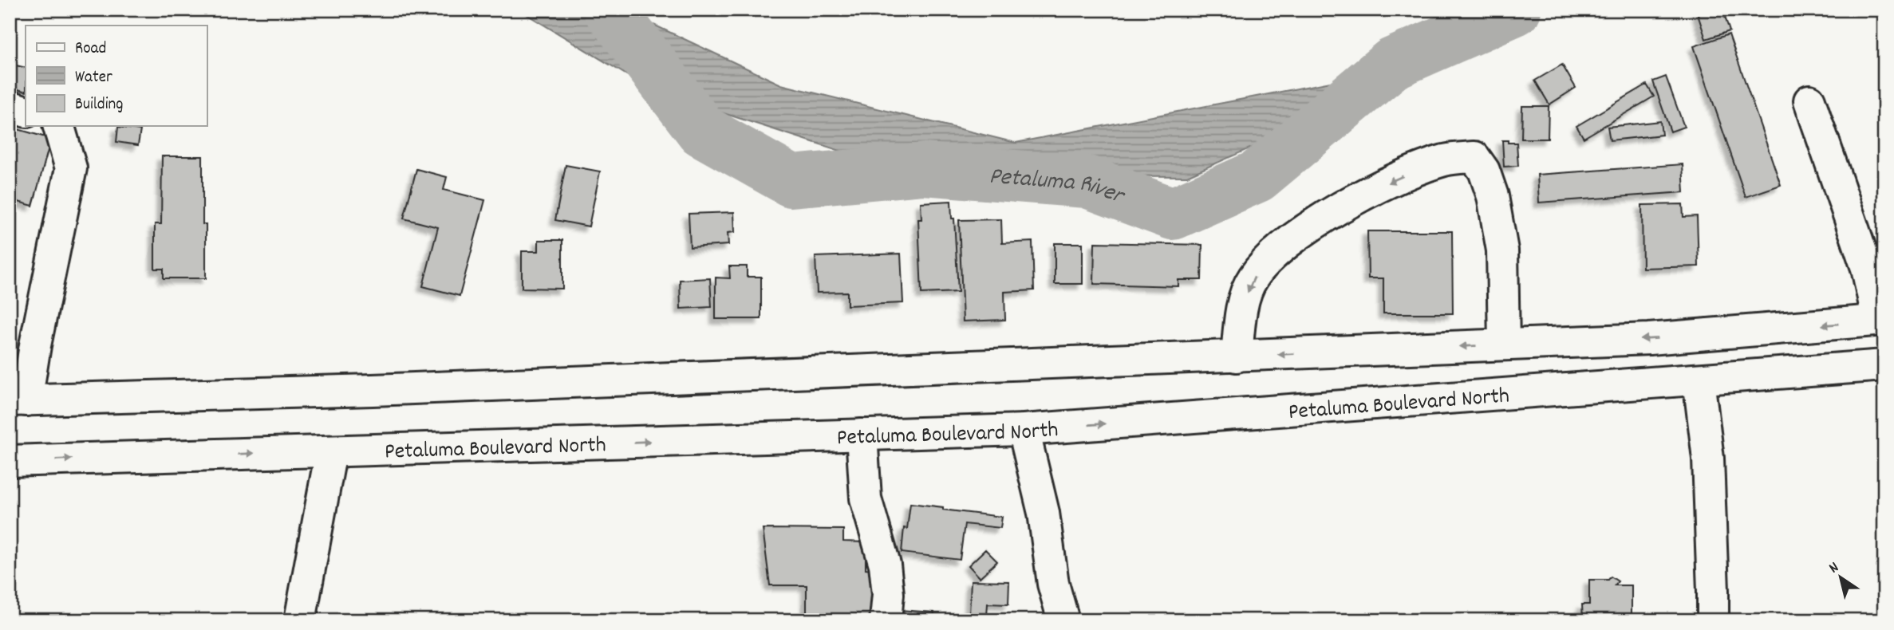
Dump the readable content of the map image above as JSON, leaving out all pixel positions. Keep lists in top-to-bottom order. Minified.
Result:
{"streets":{"main road":["Petaluma Boulevard North"]},"water":["Petaluma River"],"legend":["Road","Water","Building"],"north":"top left"}
